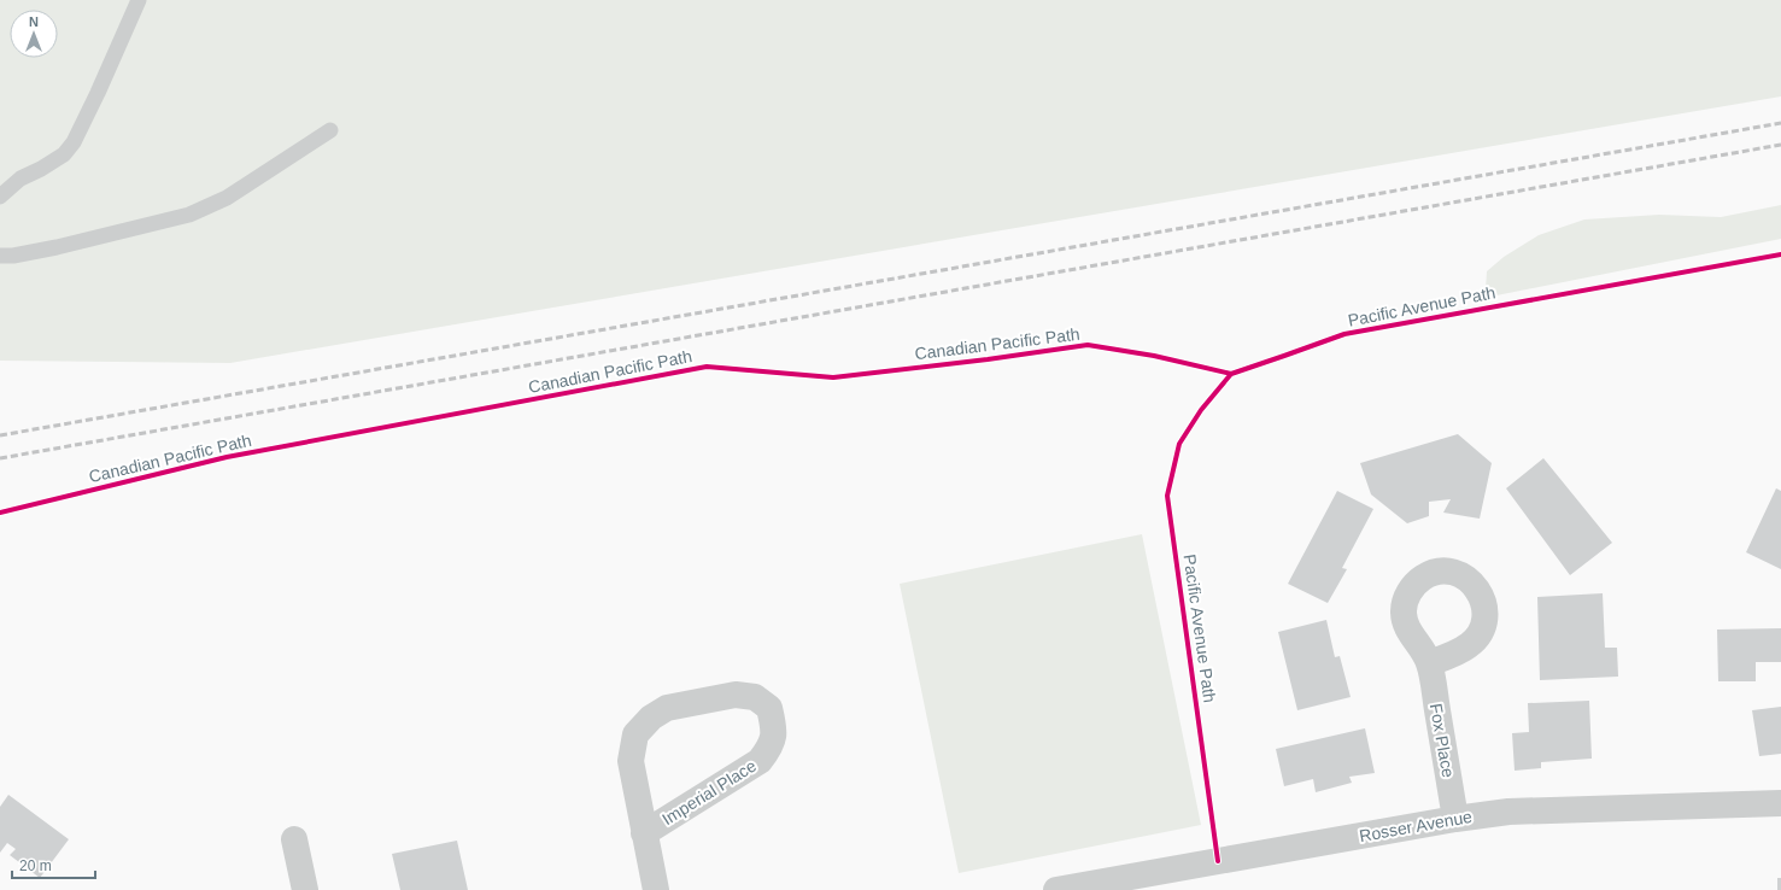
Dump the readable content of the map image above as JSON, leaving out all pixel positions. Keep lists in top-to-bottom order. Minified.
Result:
{"streets":{"street":["Fox Place","Imperial Place","Rosser Avenue"],"cycle path":["Pacific Avenue Path","Canadian Pacific Path"]},"crossings":[["Fox Place","Rosser Avenue"]],"scale_bar":"20 m","north":"top"}
